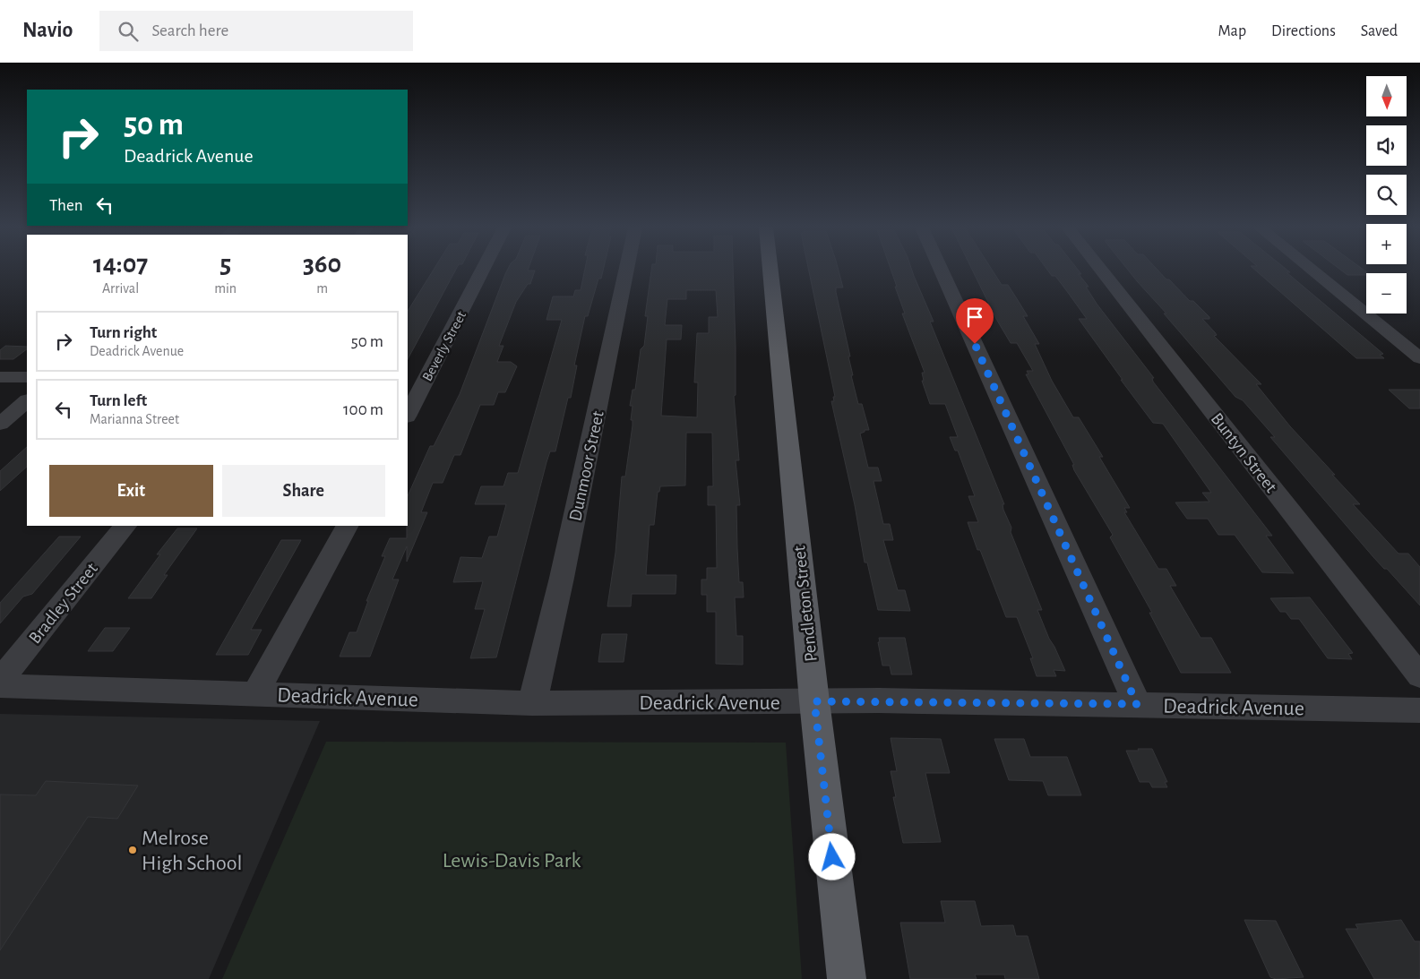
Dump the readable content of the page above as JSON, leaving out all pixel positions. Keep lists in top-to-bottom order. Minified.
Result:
{"streets":{"main road":["Pendleton Street"],"street":["Beverly Street","Buntyn Street","Dunmoor Street","Bradley Street","Deadrick Avenue"]},"crossings":[["Dunmoor Street","Deadrick Avenue"],["Pendleton Street","Deadrick Avenue"]],"parks":["Lewis-Davis Park"],"places":["Melrose High School"],"north":"bottom","page":{"header":"Navio","search":"Search here","nav":["Map","Directions","Saved"],"map_buttons":["+","−"],"turn":["50 m","Deadrick Avenue"],"then":"Then","eta":["14:07","Arrival","5","min","360","m"],"list":[{"name":"Turn right","note":"Deadrick Avenue","value":"50 m"},{"name":"Turn left","note":"Marianna Street","value":"100 m"}],"buttons":["Exit","Share"]}}
